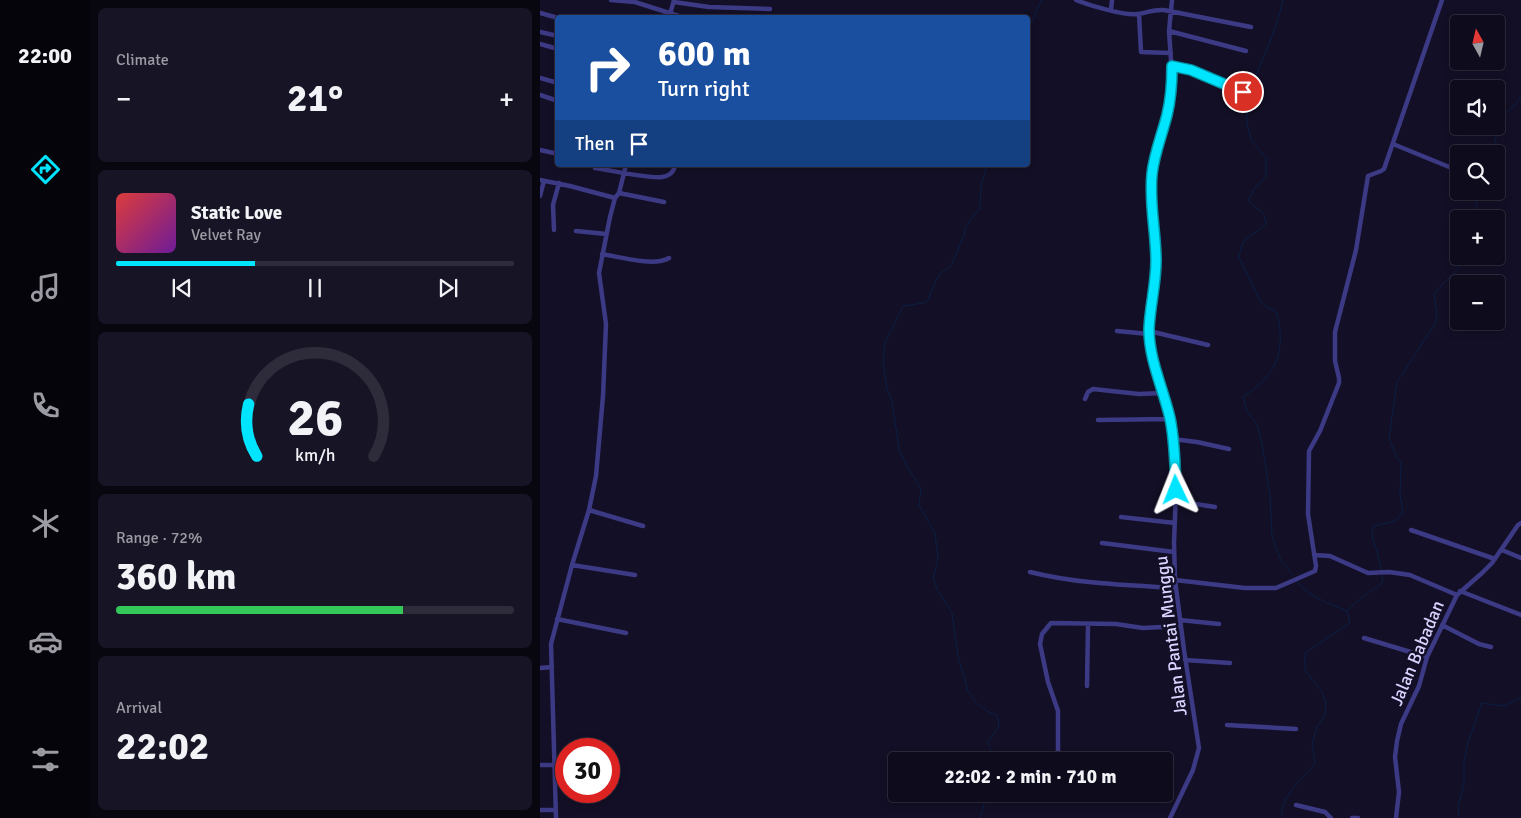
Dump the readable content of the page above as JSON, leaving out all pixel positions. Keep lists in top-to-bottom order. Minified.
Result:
{"streets":{"street":["Jalan Pantai Munggu","Jalan Babadan"]},"north":"top","page":{"tabs":"22:00","tile":["Climate",["Range · 72%","360 km"],["Arrival","22:02"]],"map_buttons":["+","−"],"turn":["600 m","Turn right"],"heat":["−","21°","+"],"then":"Then","song":["Static Love","Velvet Ray"],"limit":"30","trip":"22:02 · 2 min · 710 m","gauge":["26","km/h"]}}
